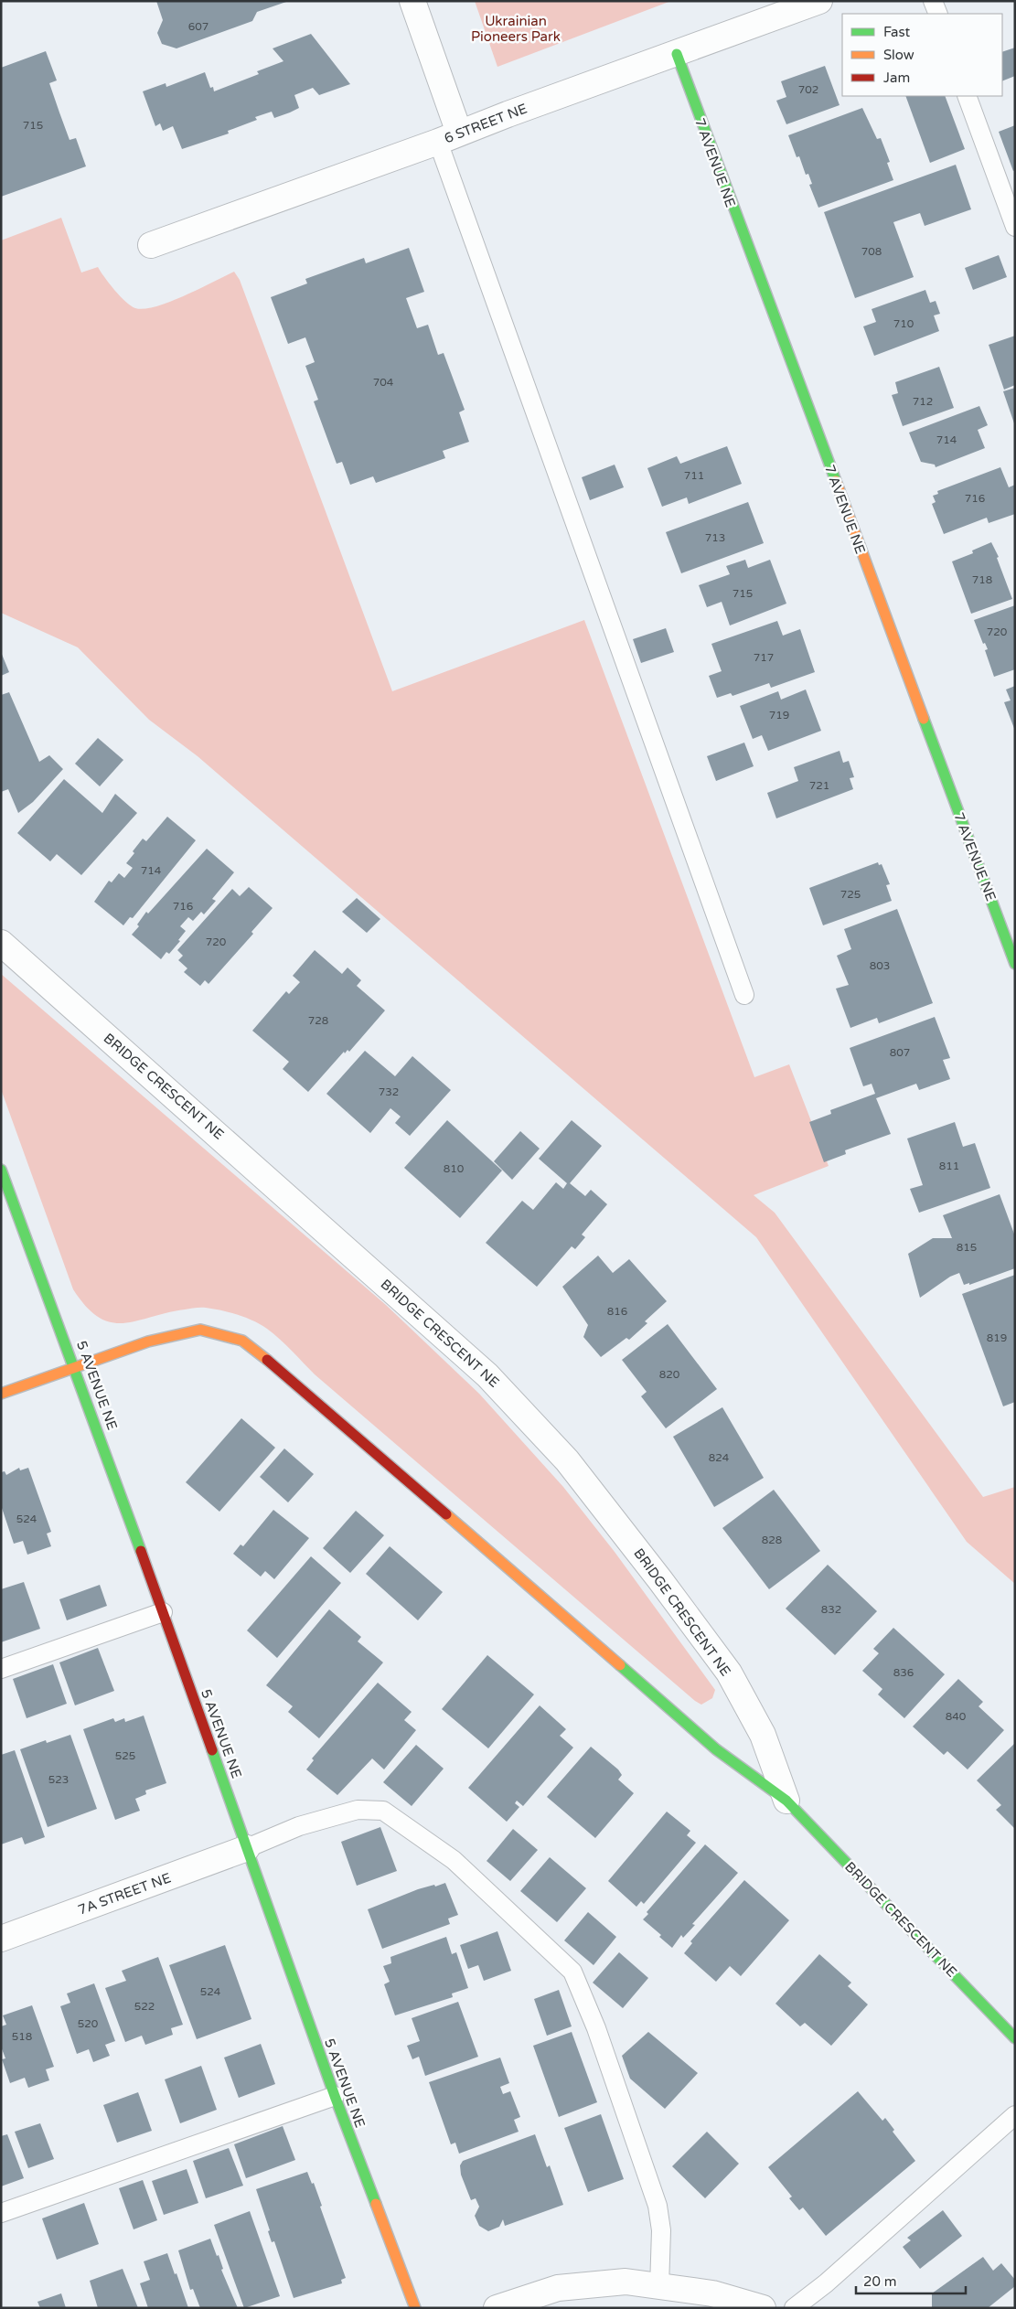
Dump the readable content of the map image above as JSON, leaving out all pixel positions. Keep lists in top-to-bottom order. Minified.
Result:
{"streets":{"street":["6 STREET NE","7 AVENUE NE","BRIDGE CRESCENT NE","5 AVENUE NE","7A STREET NE"]},"crossings":[["6 STREET NE","7 AVENUE NE"],["BRIDGE CRESCENT NE","5 AVENUE NE"],["5 AVENUE NE","7A STREET NE"]],"parks":["Ukrainian Pioneers Park"],"house_numbers":["607","702","715","708","710","704","712","714","711","716","713","718","715","720","717","719","721","714","725","716","720","803","728","807","732","811","810","815","816","819","820","824","524","828","832","836","840","525","523","524","522","520","518"],"legend":["Fast","Slow","Jam"],"scale_bar":"20 m"}
